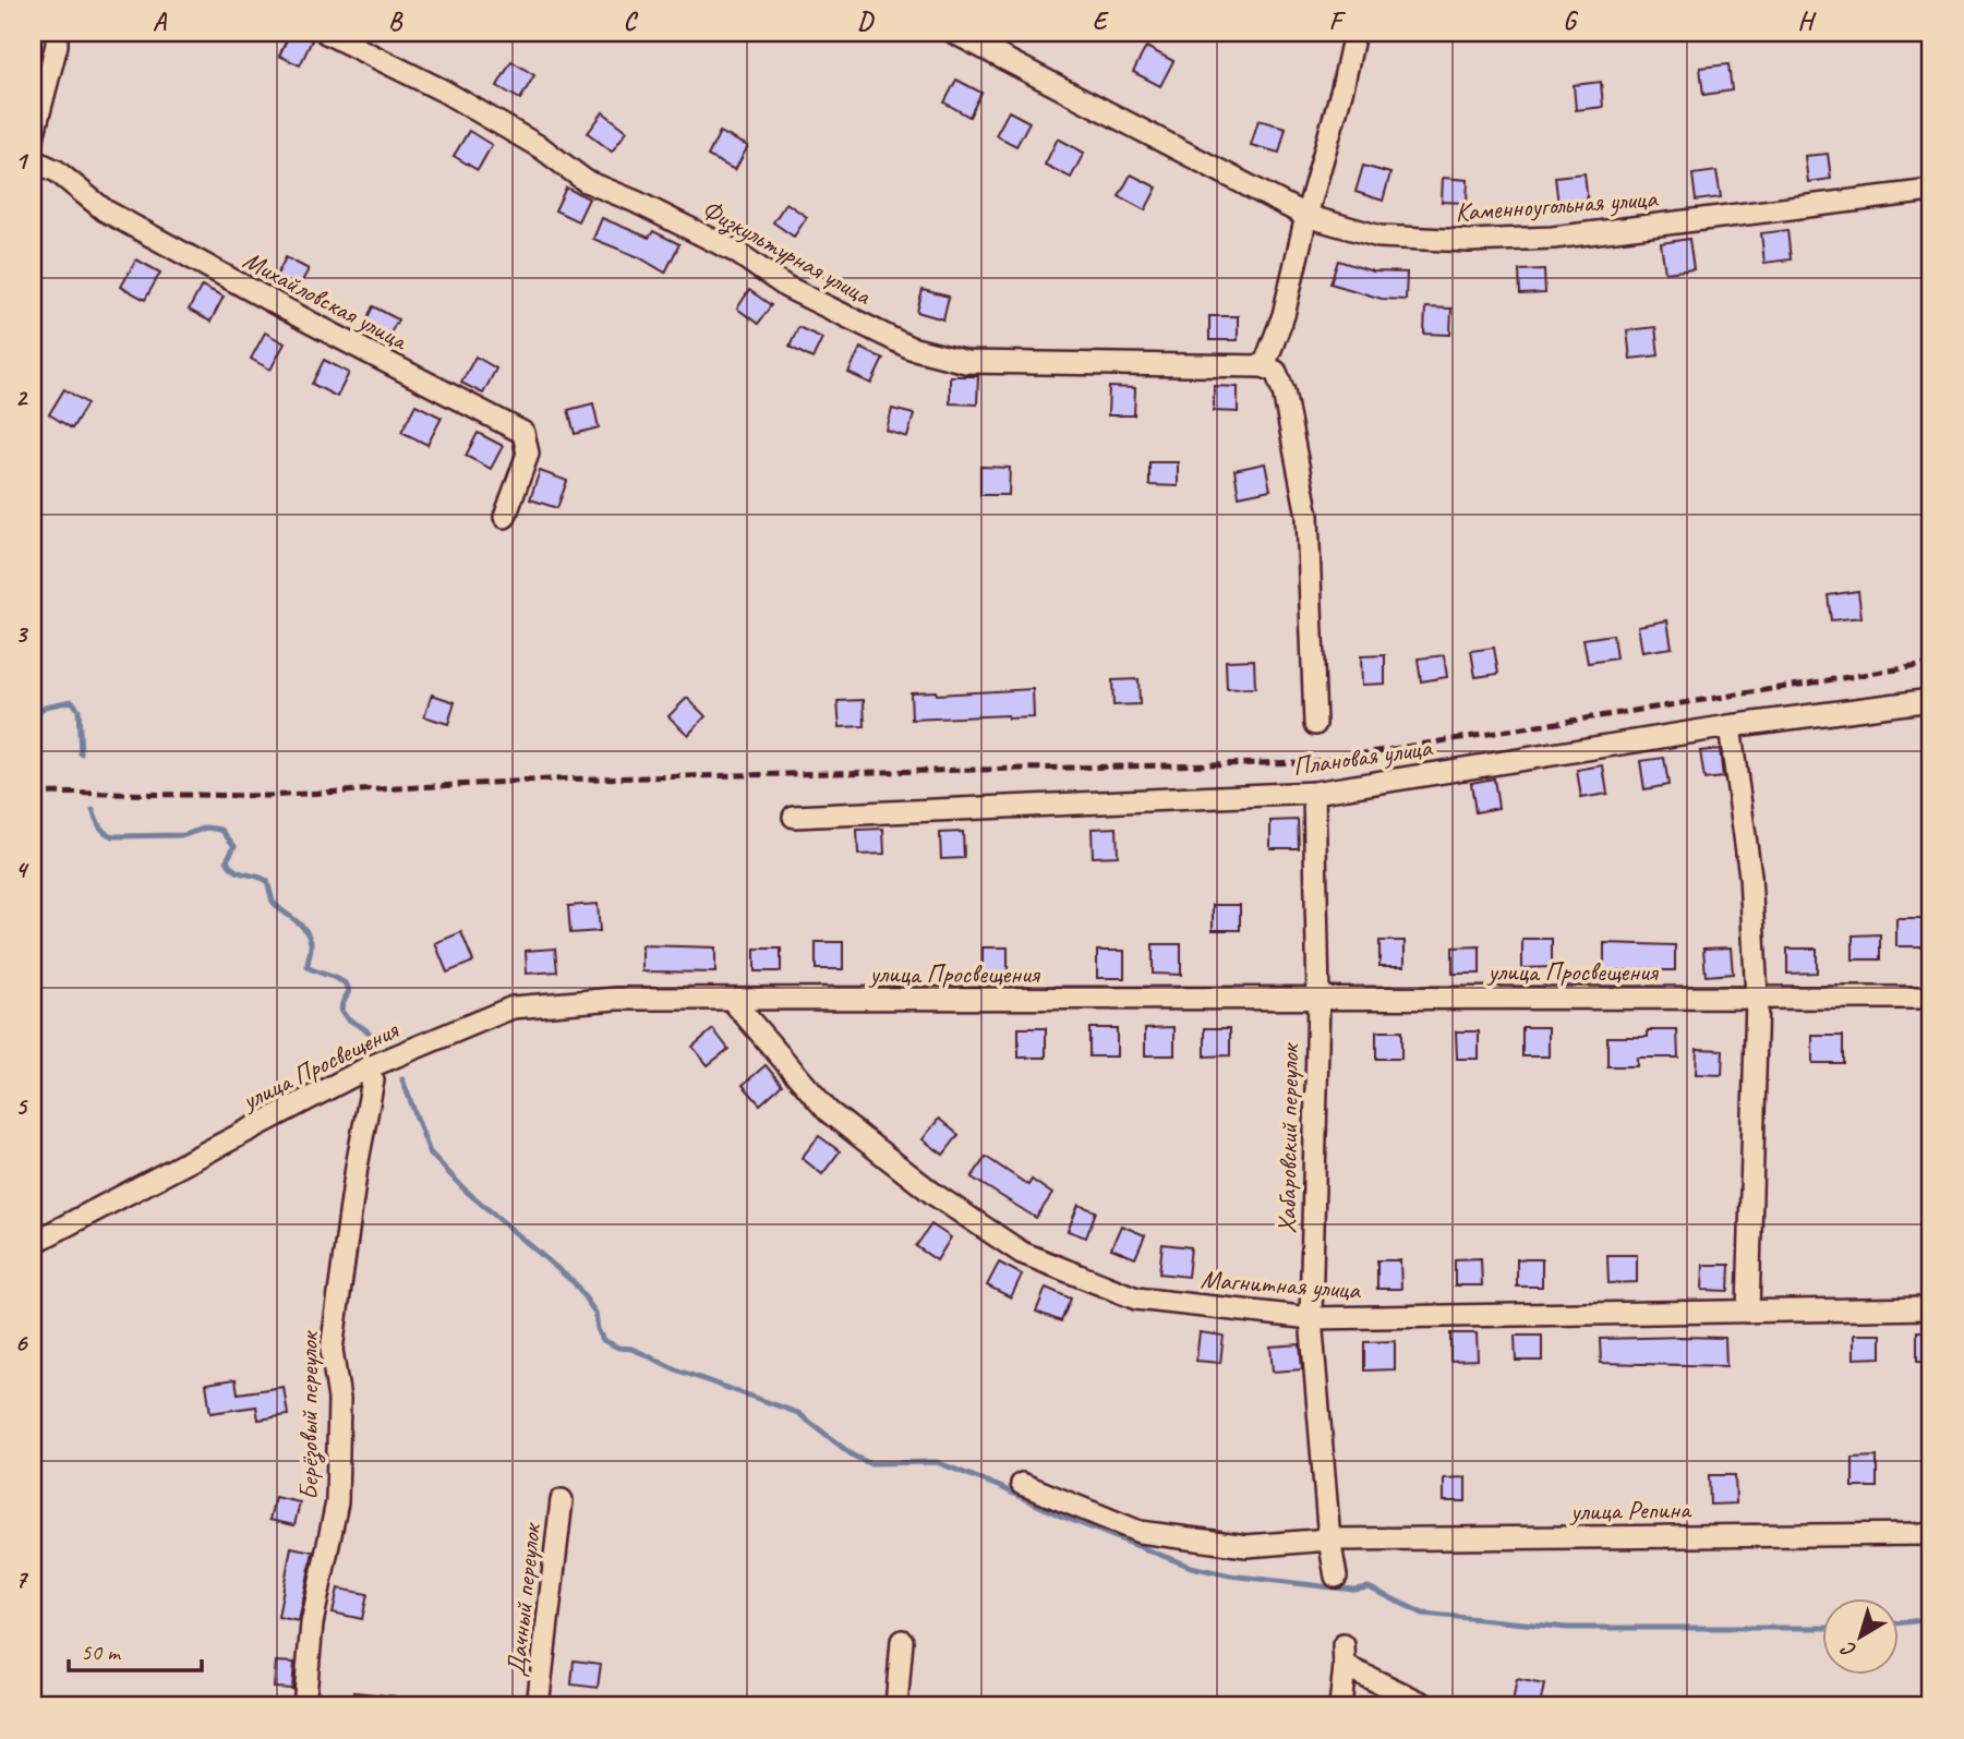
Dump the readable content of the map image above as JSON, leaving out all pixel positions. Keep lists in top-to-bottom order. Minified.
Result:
{"streets":{"street":["Каменноугольная улица","Физкультурная улица","Михайловская улица","Плановая улица","улица Просвещения","Хабаровский переулок","Магнитная улица","Берёзовый переулок","улица Репина","Дачный переулок"]},"crossings":[["Плановая улица","Хабаровский переулок"],["улица Просвещения","Хабаровский переулок"],["улица Просвещения","Магнитная улица"],["Хабаровский переулок","Магнитная улица"],["Хабаровский переулок","улица Репина"]],"scale_bar":"50 m","north":"bottom left","grid":{"columns":["A","B","C","D","E","F","G","H"],"rows":["1","2","3","4","5","6","7"]}}
